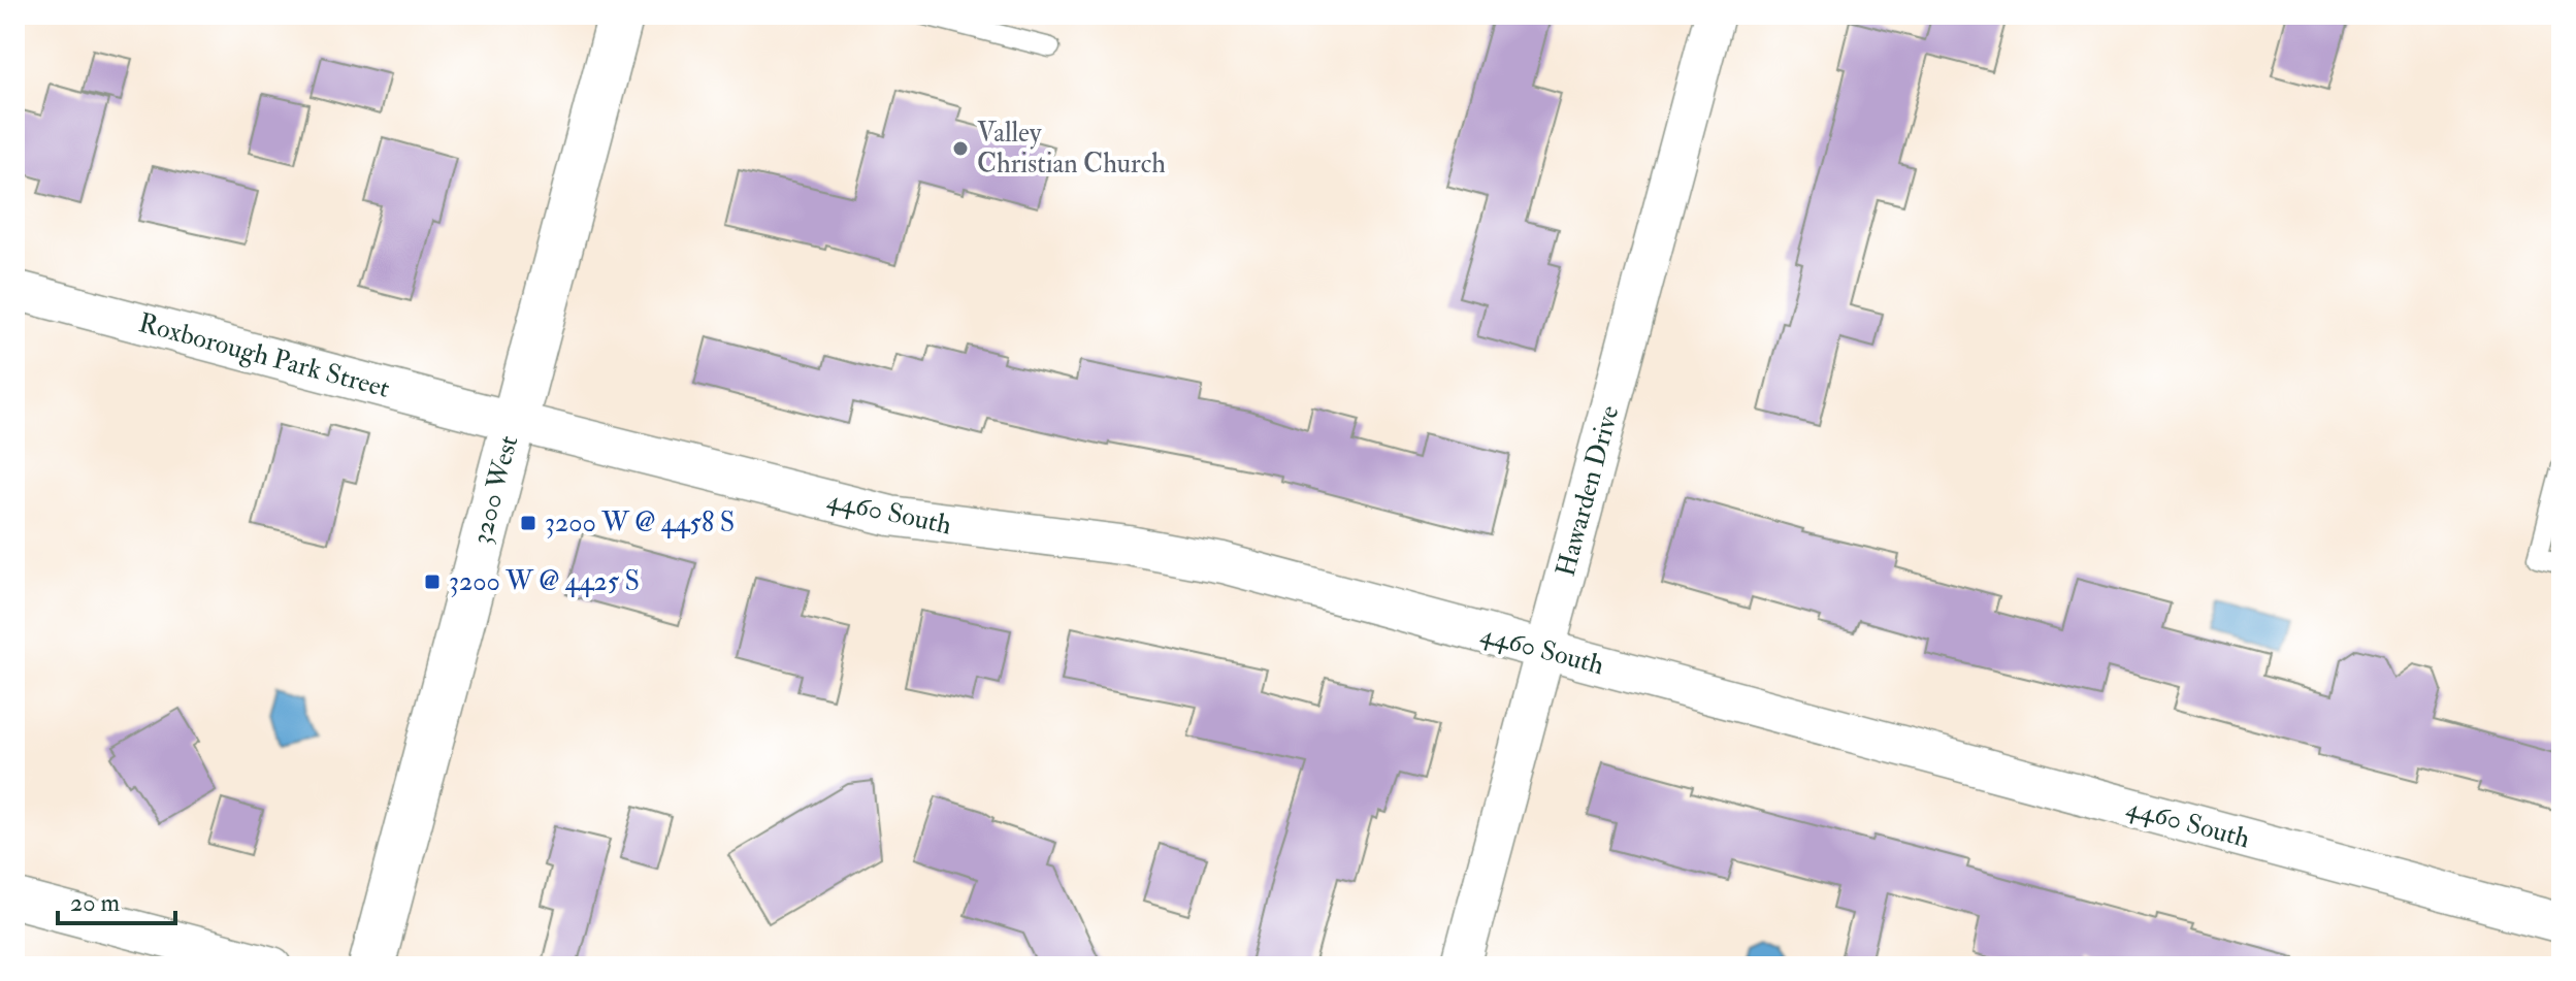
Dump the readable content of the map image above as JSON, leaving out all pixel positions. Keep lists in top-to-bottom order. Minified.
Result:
{"streets":{"street":["Roxborough Park Street","3200 West","Hawarden Drive","4460 South"]},"crossings":[["Roxborough Park Street","3200 West"],["Roxborough Park Street","4460 South"],["3200 West","4460 South"],["Hawarden Drive","4460 South"]],"places":{"other":["Valley Christian Church"],"transit":["3200 W @ 4458 S","3200 W @ 4425 S"]},"scale_bar":"20 m"}
